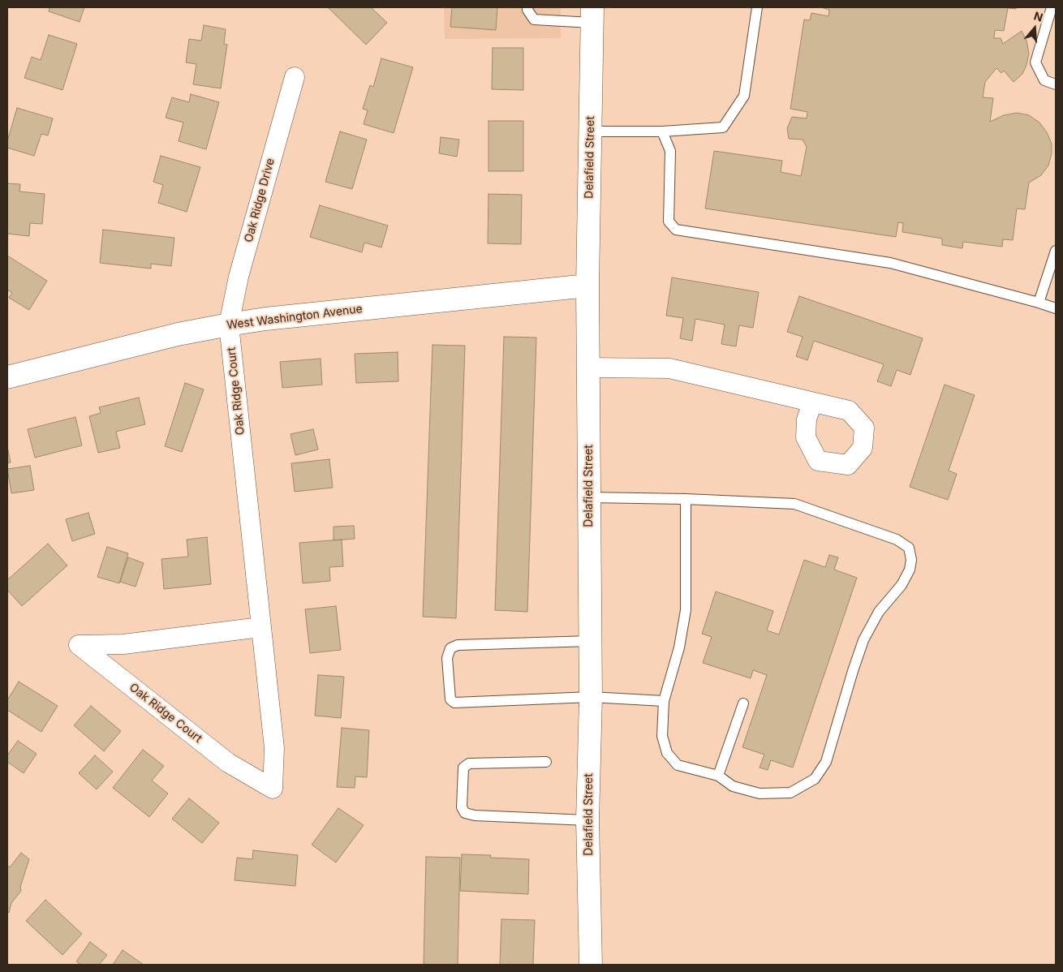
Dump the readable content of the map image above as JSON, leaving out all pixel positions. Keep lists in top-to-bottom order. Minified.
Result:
{"streets":{"street":["Delafield Street","Oak Ridge Drive","West Washington Avenue","Oak Ridge Court"]},"crossings":[["Delafield Street","West Washington Avenue"],["Oak Ridge Drive","West Washington Avenue"],["Oak Ridge Drive","Oak Ridge Court"],["West Washington Avenue","Oak Ridge Court"]],"north":"top"}
